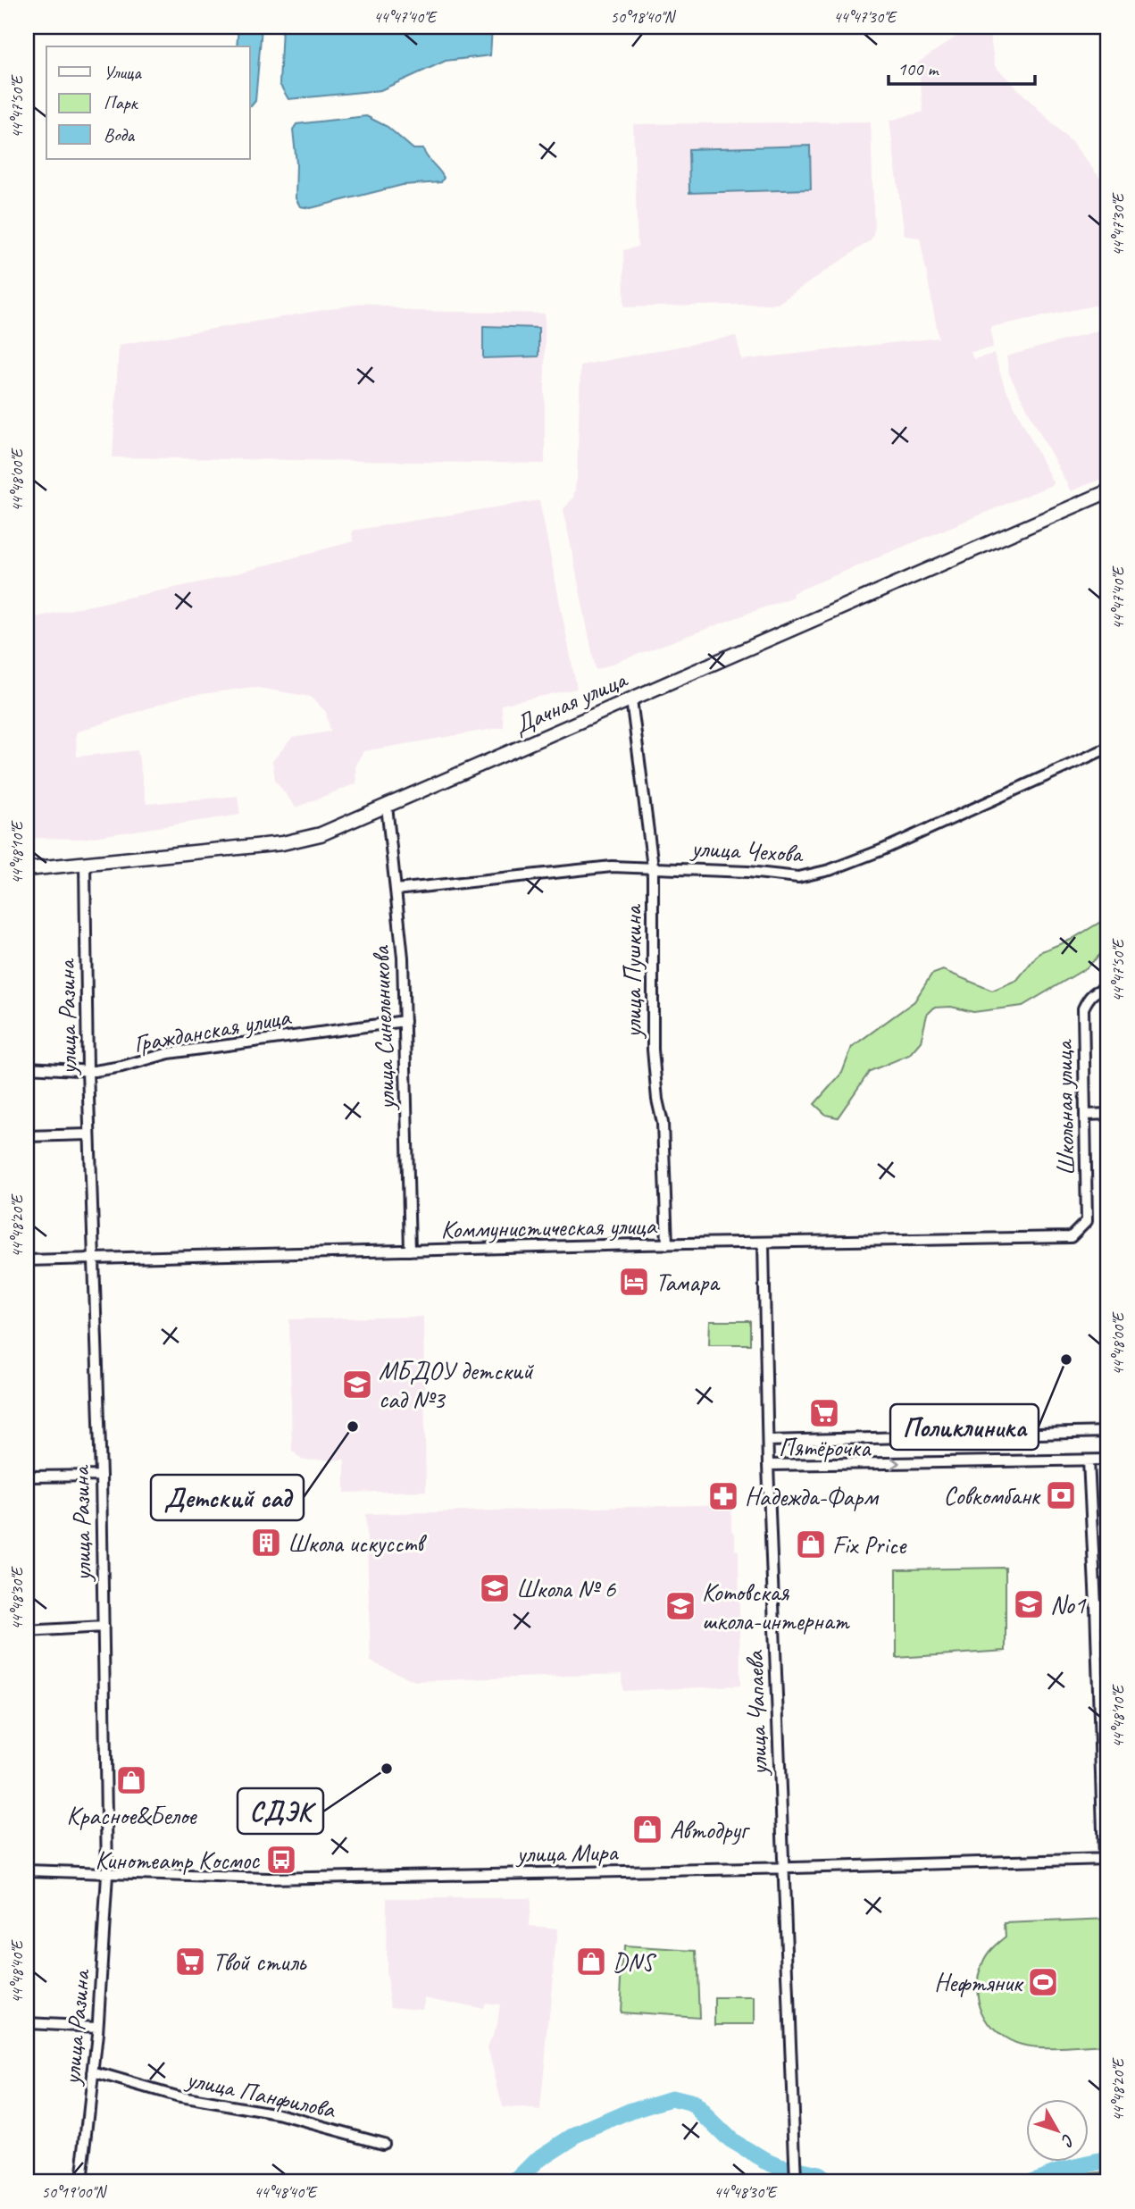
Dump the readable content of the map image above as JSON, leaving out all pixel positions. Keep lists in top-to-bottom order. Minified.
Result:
{"streets":{"main road":["Дачная улица"],"street":["улица Чехова","улица Пушкина","улица Разина","улица Синельникова","Гражданская улица","Школьная улица","Коммунистическая улица","улица Чапаева","улица Мира","улица Панфилова"]},"crossings":[["Дачная улица","улица Пушкина"],["Дачная улица","улица Разина"],["Дачная улица","улица Синельникова"],["улица Чехова","улица Пушкина"],["улица Чехова","улица Синельникова"],["улица Пушкина","Коммунистическая улица"],["улица Разина","Гражданская улица"],["улица Разина","Коммунистическая улица"],["улица Разина","улица Мира"],["улица Разина","улица Панфилова"],["улица Синельникова","Гражданская улица"],["улица Синельникова","Коммунистическая улица"],["Школьная улица","Коммунистическая улица"],["Коммунистическая улица","улица Чапаева"],["улица Чапаева","улица Мира"]],"places":{"hotel":["Тамара"],"other":["Поликлиника","Детский сад","СДЭК"],"school or university":["МБДОУ детский сад №3","Школа № 6","No1","Котовская школа-интернат"],"supermarket":["Пятёрочка","Твой стиль"],"bank":["Совкомбанк"],"pharmacy":["Надежда-Фарм"],"building":["Школа искусств"],"shop":["Fix Price","Красное&Белое","Автодруг","DNS"],"bus stop":["Кинотеатр Космос"],"sports":["Нефтяник"]},"legend":["Улица","Парк","Вода"],"scale_bar":"100 m","north":"bottom right","coordinates":["44°47'40\"E","50°18'40\"N","44°47'30\"E","44°47'50\"E","44°48'00\"E","44°48'10\"E","44°48'20\"E","44°48'30\"E","44°48'40\"E","50°19'00\"N"]}
